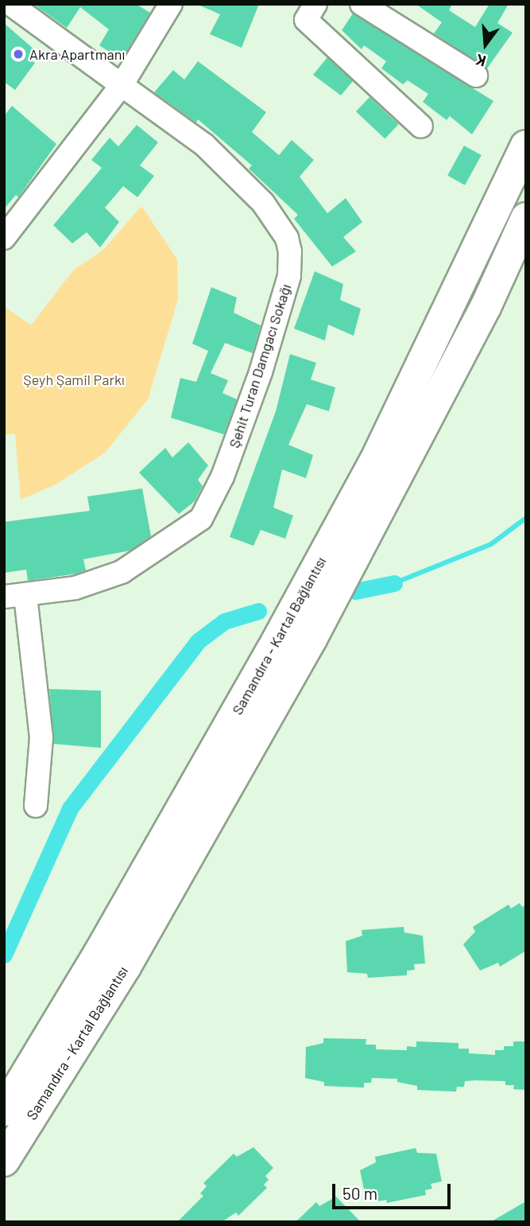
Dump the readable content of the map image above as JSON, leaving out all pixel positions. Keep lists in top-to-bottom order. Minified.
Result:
{"streets":{"highway":["Samandıra - Kartal Bağlantısı"],"street":["Şehit Turan Damgacı Sokağı"]},"parks":["Şeyh Şamil Parkı"],"places":["Akra Apartmanı"],"scale_bar":"50 m","north":"bottom"}
